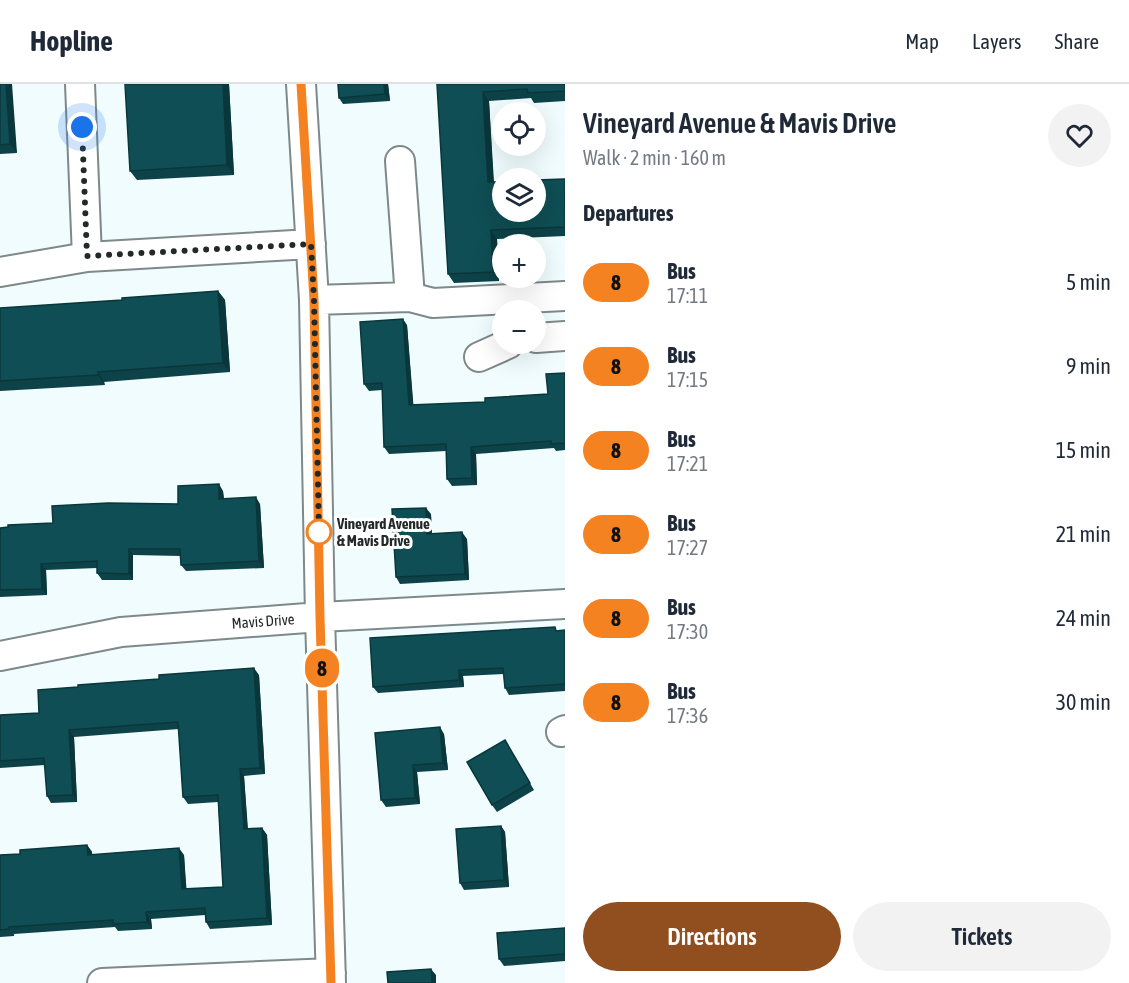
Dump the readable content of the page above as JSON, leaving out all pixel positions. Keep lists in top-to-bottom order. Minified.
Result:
{"streets":{"street":["Mavis Drive"]},"places":["Vineyard Avenue & Mavis Drive"],"lines":["bus line 8"],"page":{"header":"Hopline","nav":["Map","Layers","Share"],"on_map":"8","heading":[["Vineyard Avenue & Mavis Drive","Walk · 2 min · 160 m"],"Departures"],"map_buttons":["+","−"],"list":[{"mark":"8","name":"Bus","note":"17:11","value":"5 min"},{"mark":"8","name":"Bus","note":"17:15","value":"9 min"},{"mark":"8","name":"Bus","note":"17:21","value":"15 min"},{"mark":"8","name":"Bus","note":"17:27","value":"21 min"},{"mark":"8","name":"Bus","note":"17:30","value":"24 min"},{"mark":"8","name":"Bus","note":"17:36","value":"30 min"}],"buttons":["Directions","Tickets"]}}
